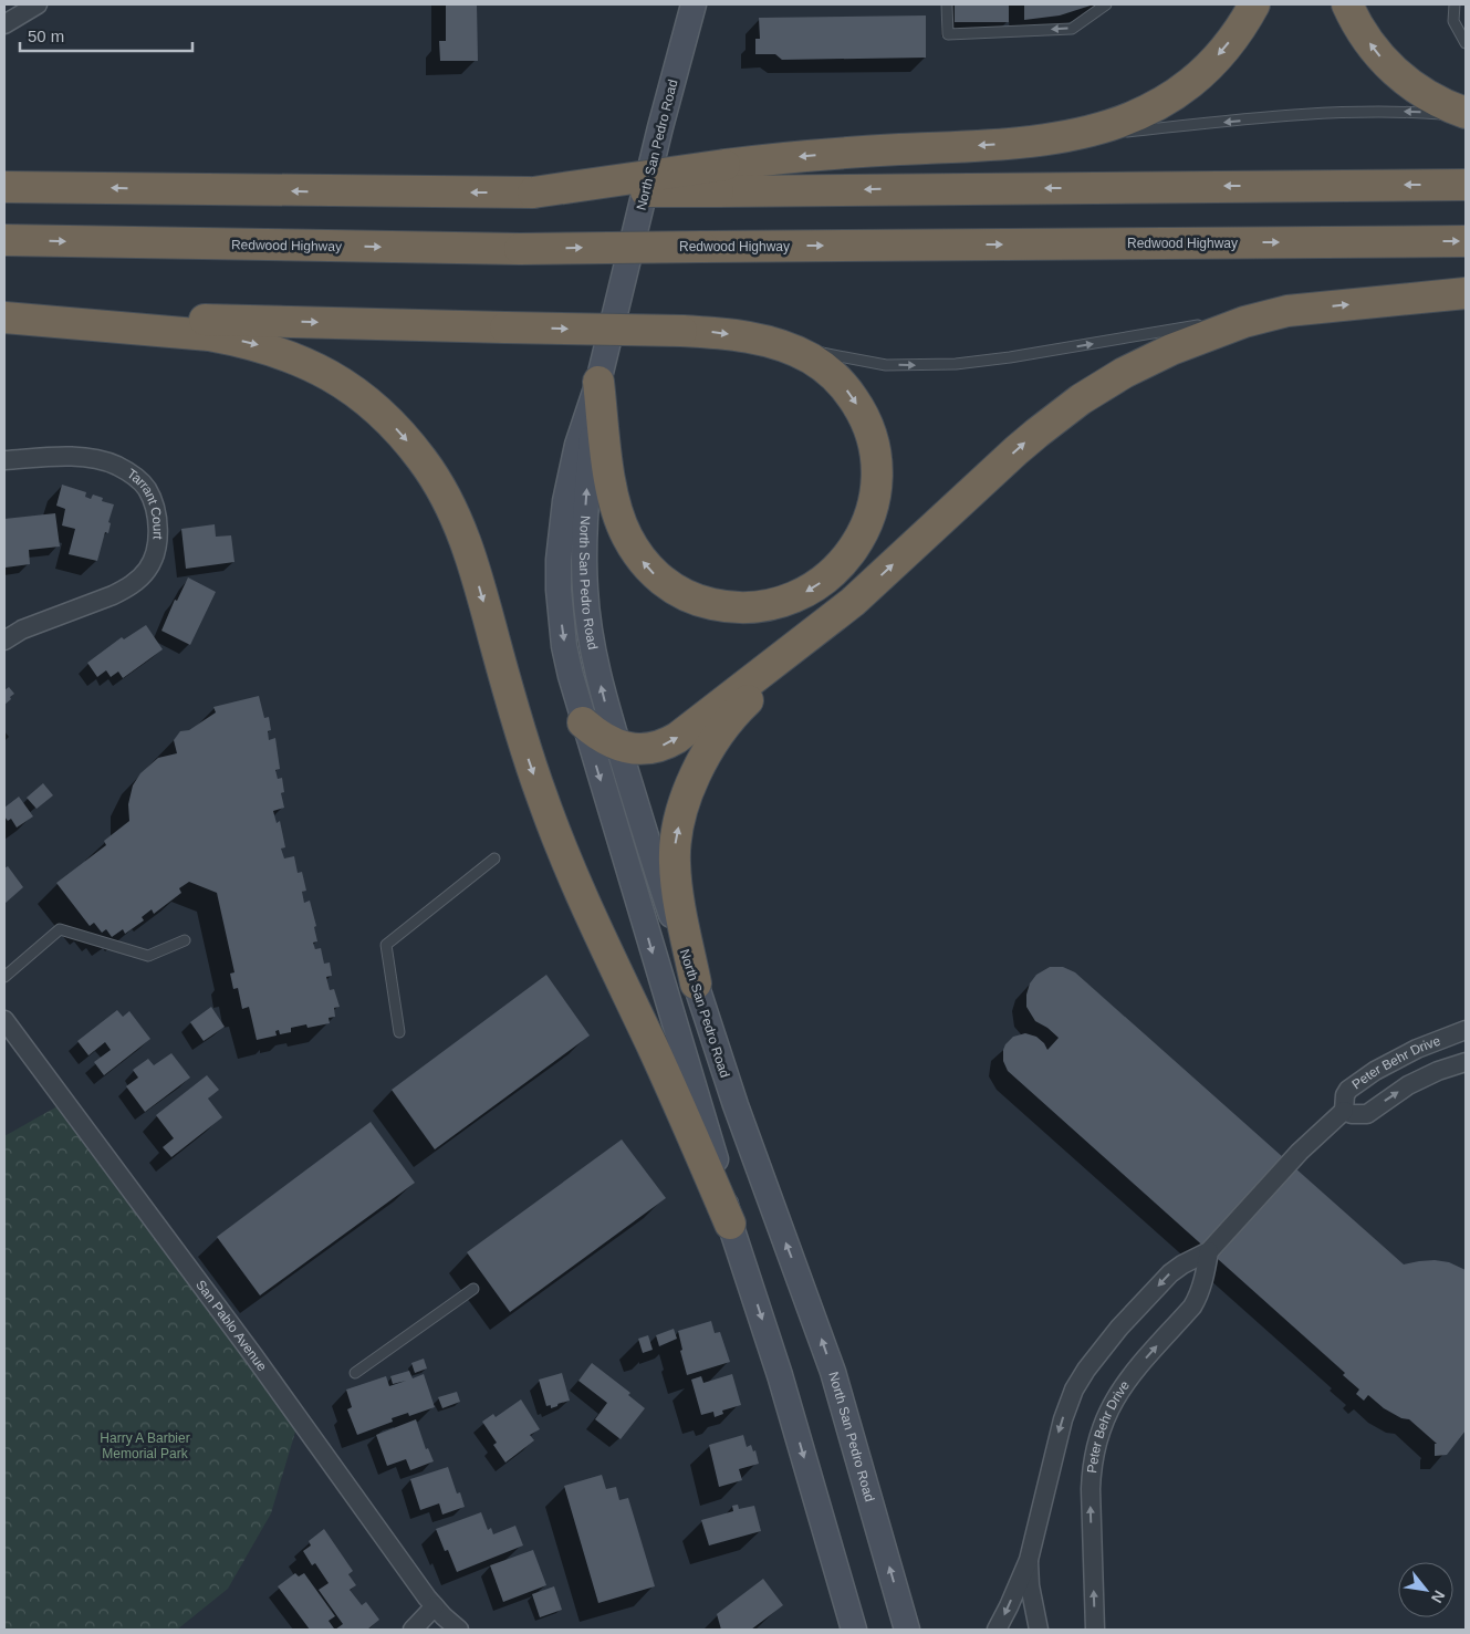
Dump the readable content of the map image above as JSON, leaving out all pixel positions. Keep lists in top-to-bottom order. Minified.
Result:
{"streets":{"highway":["Redwood Highway"],"main road":["North San Pedro Road"],"street":["Tarrant Court","Peter Behr Drive","San Pablo Avenue"]},"parks":["Harry A Barbier Memorial Park"],"scale_bar":"50 m","north":"bottom right"}
